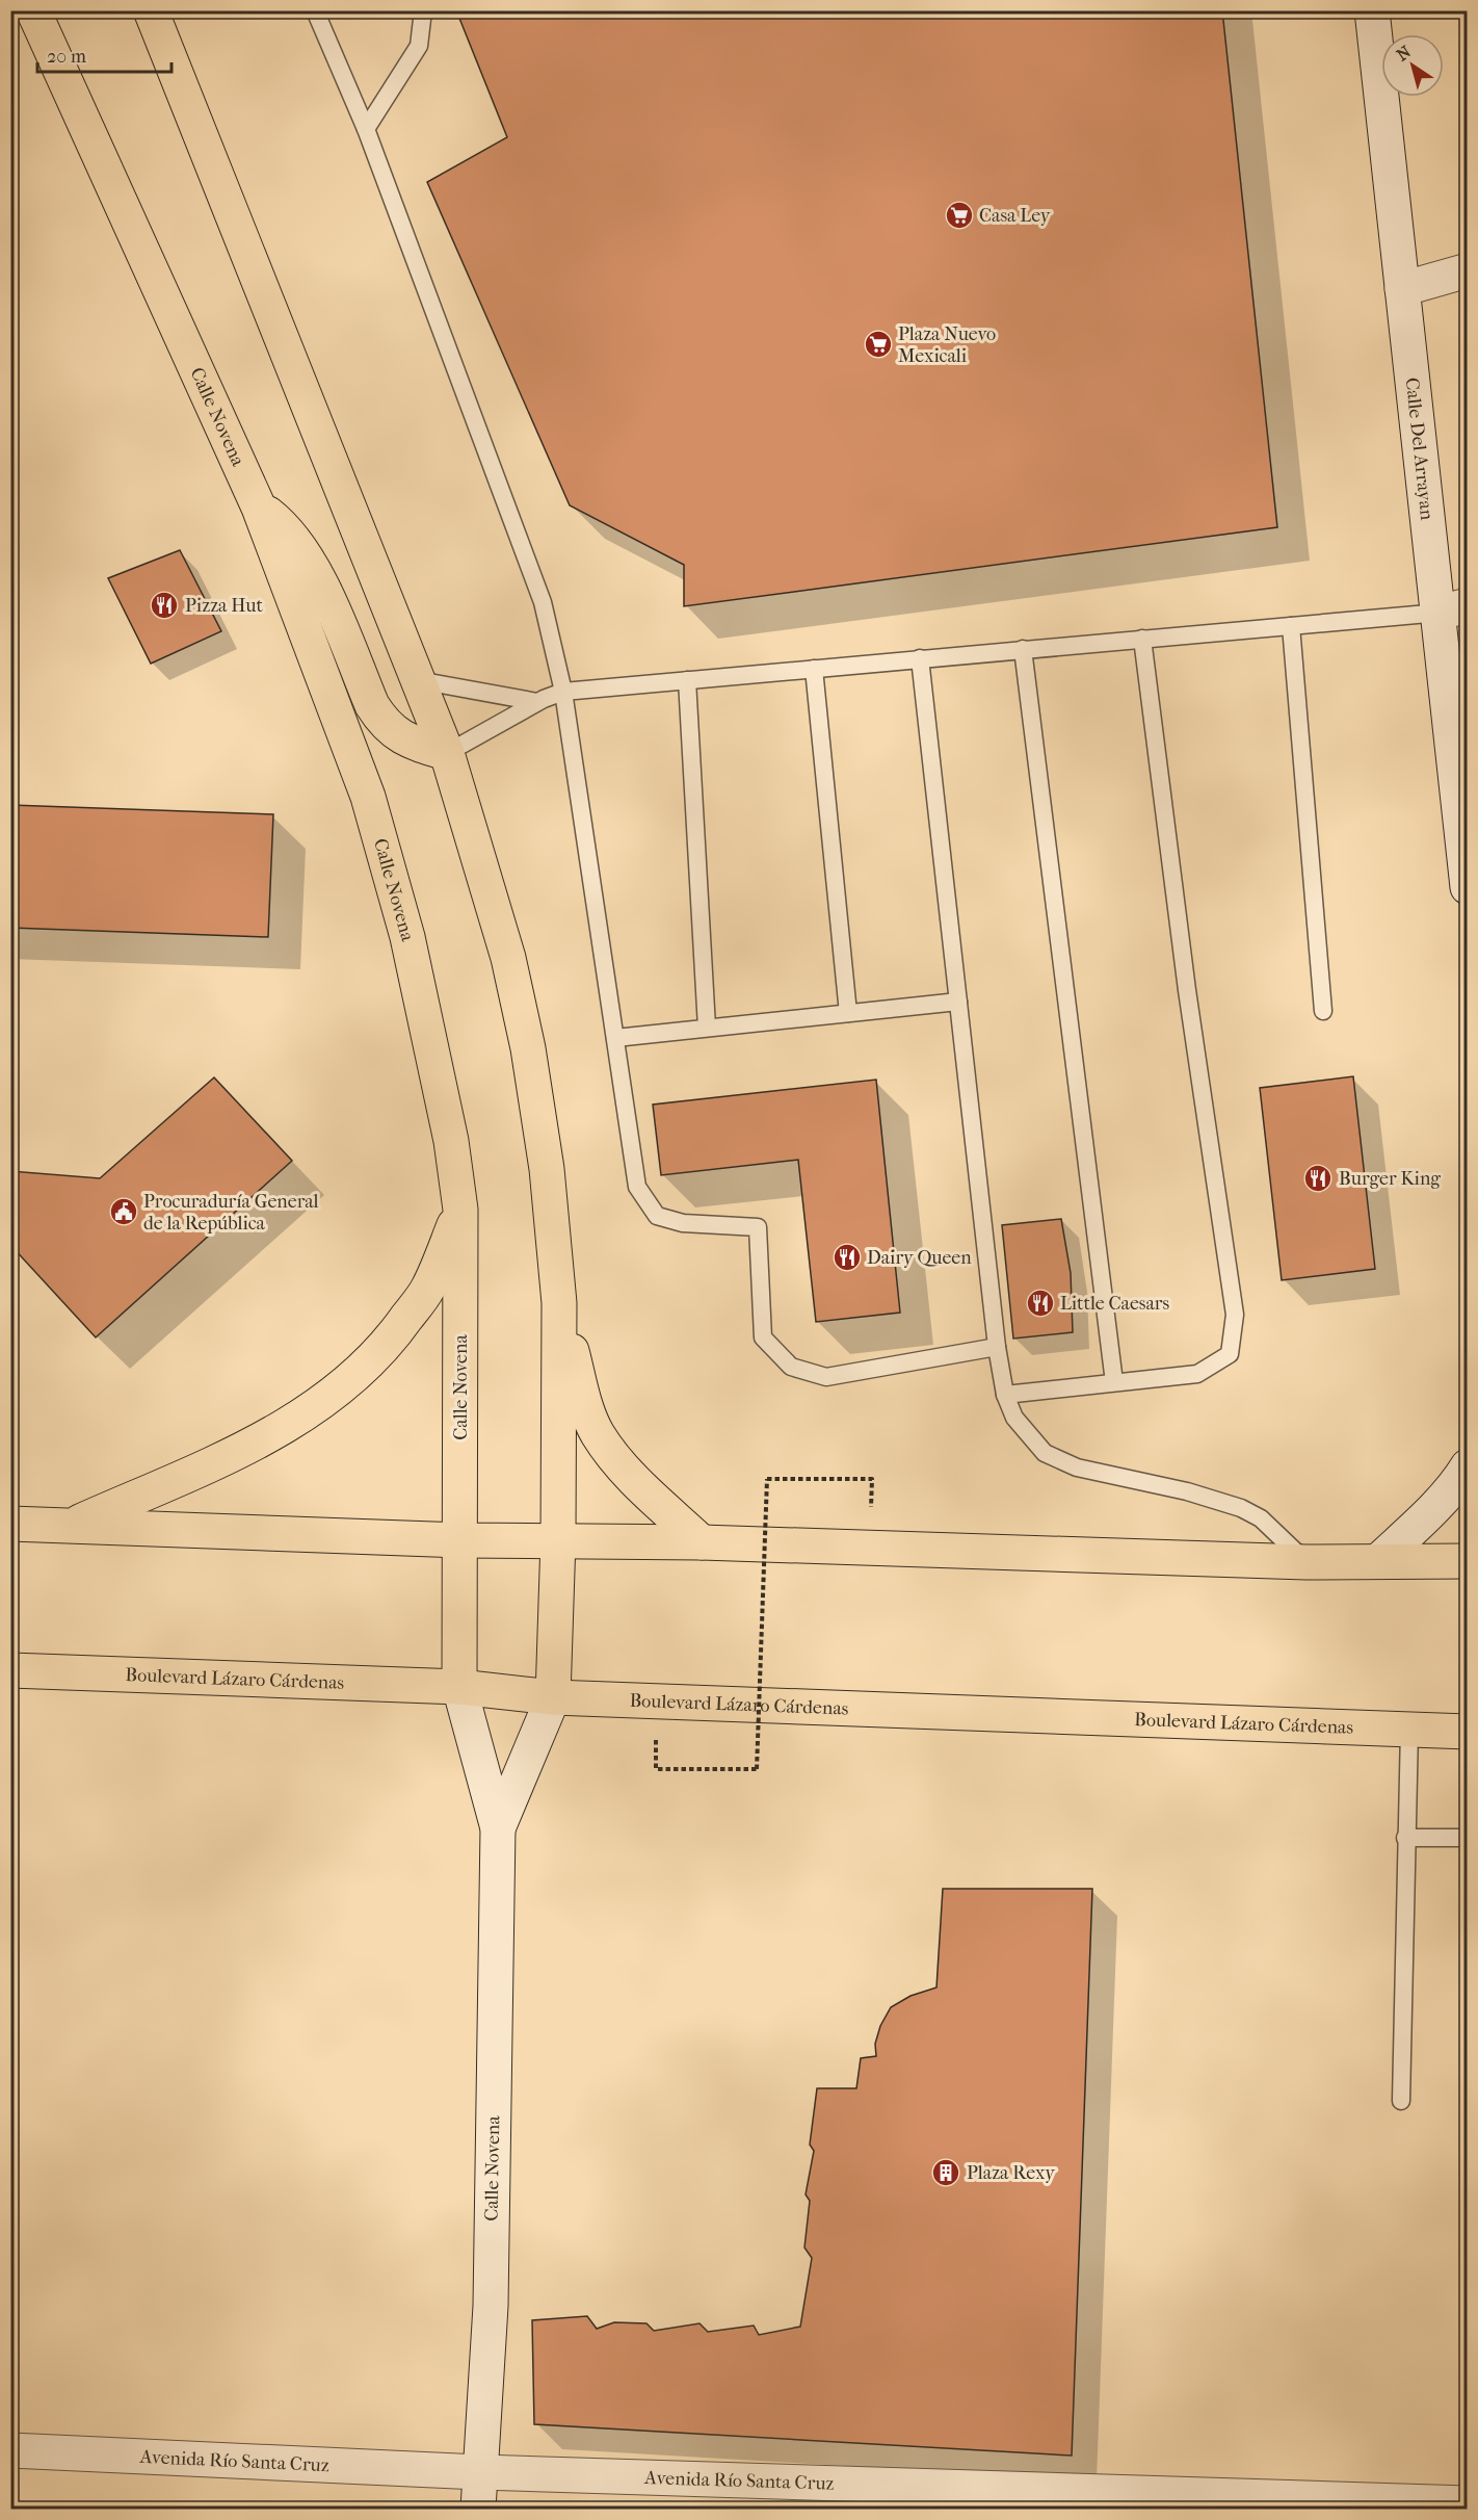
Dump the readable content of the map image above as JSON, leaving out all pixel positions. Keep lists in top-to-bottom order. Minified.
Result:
{"streets":{"main road":["Calle Novena","Boulevard Lázaro Cárdenas"],"street":["Calle Del Arrayan","Avenida Río Santa Cruz"]},"crossings":[["Calle Novena","Boulevard Lázaro Cárdenas"],["Calle Novena","Avenida Río Santa Cruz"]],"places":{"supermarket":["Casa Ley","Plaza Nuevo Mexicali"],"restaurant":["Pizza Hut","Burger King","Dairy Queen","Little Caesars"],"public building":["Procuraduría General de la República"],"building":["Plaza Rexy"]},"scale_bar":"20 m","north":"top left"}
